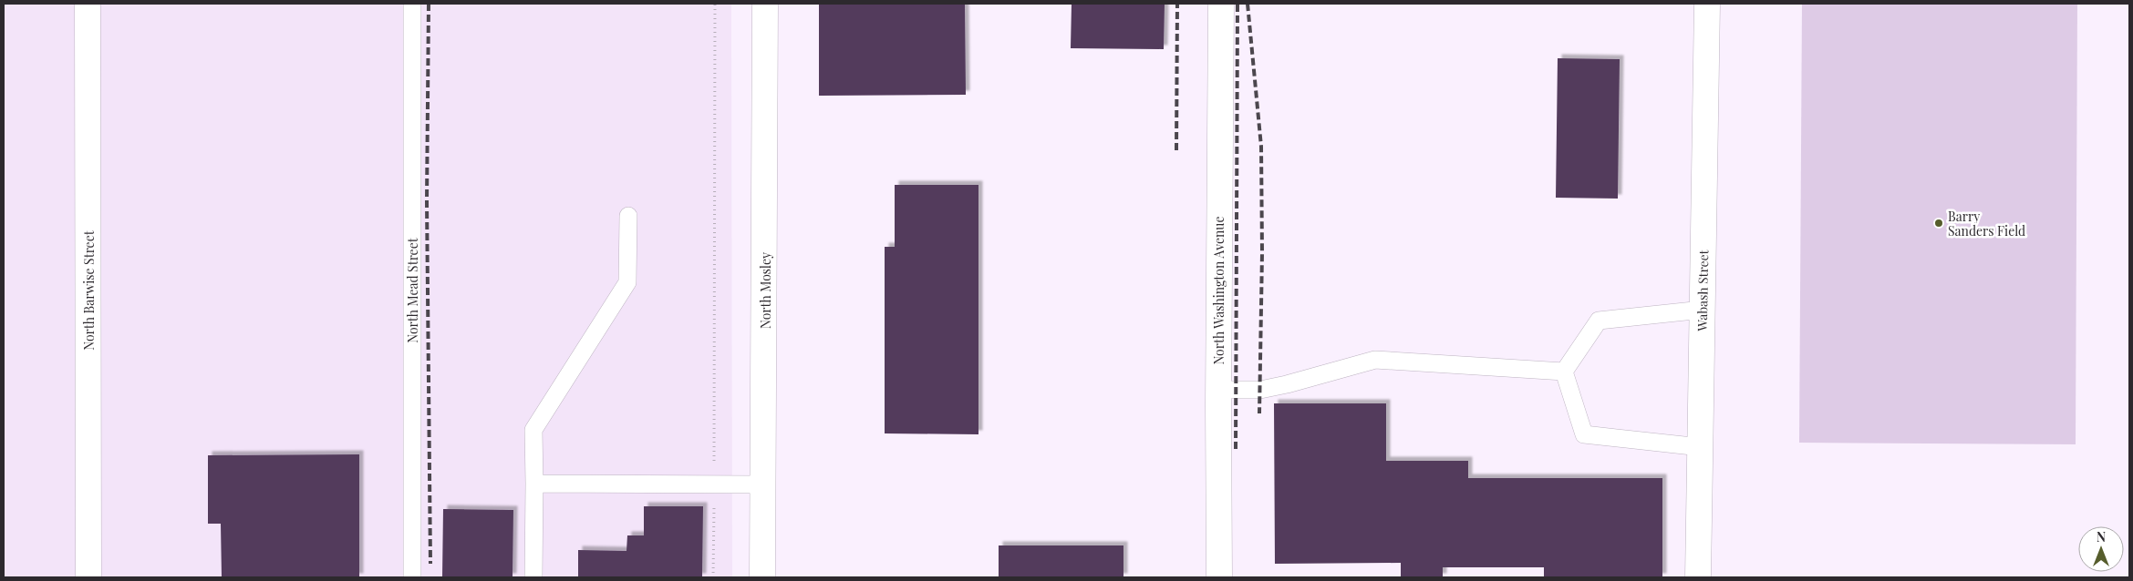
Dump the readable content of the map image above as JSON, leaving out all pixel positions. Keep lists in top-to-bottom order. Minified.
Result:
{"streets":{"street":["North Barwise Street","North Mosley","North Washington Avenue","Wabash Street"],"lane":["North Mead Street"]},"places":["Barry Sanders Field"],"north":"top"}
